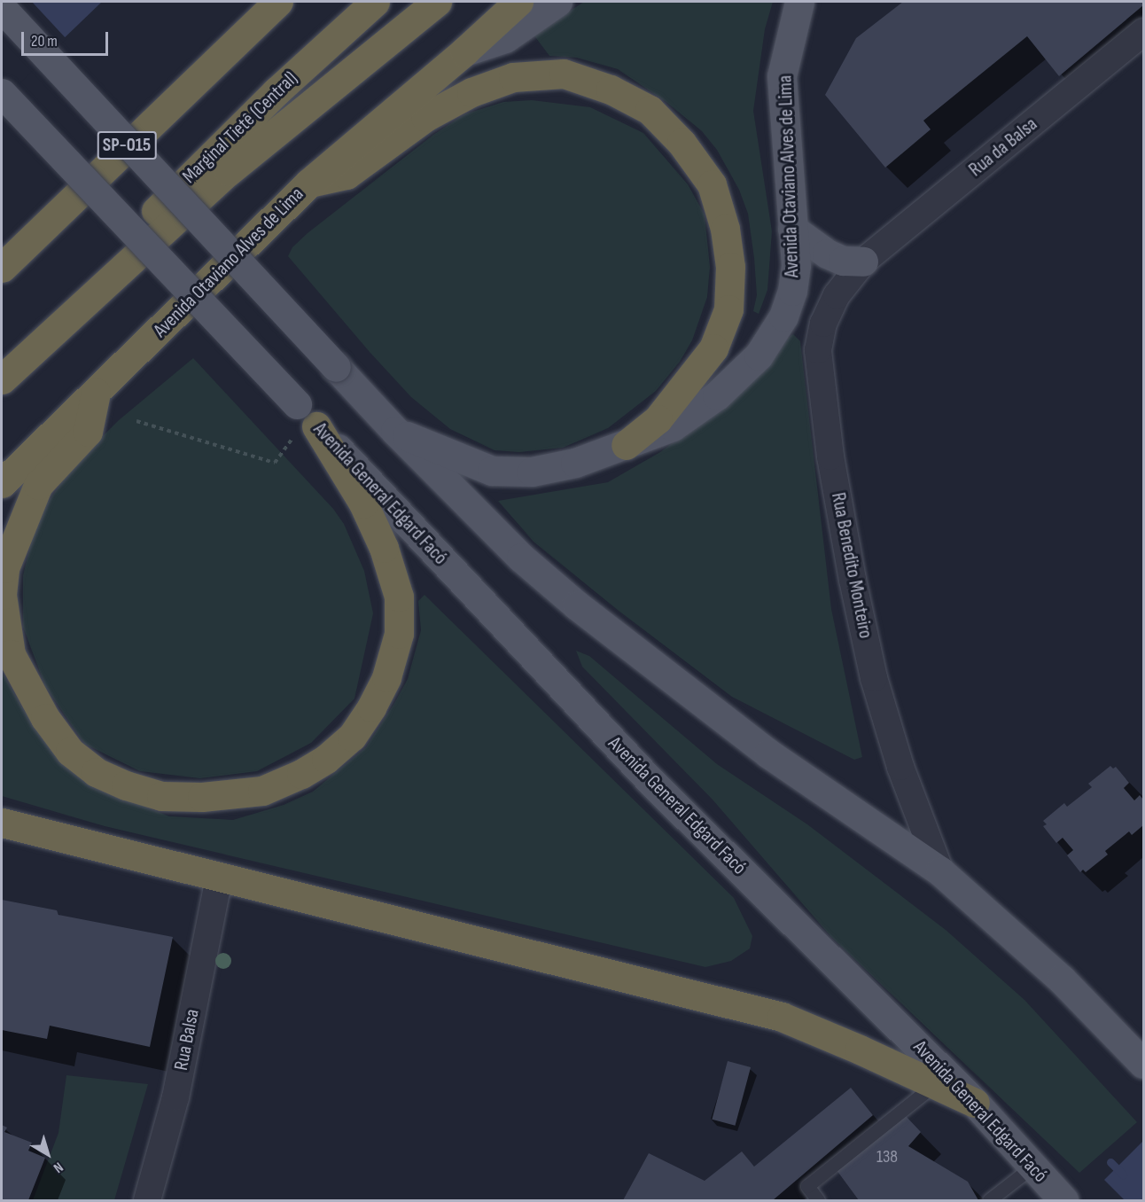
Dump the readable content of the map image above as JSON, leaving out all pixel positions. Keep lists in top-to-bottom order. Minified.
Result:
{"streets":{"highway":["Marginal Tietê (Central)","SP-015","Avenida Otaviano Alves de Lima"],"main road":["Avenida General Edgard Facó"],"street":["Rua da Balsa","Rua Benedito Monteiro","Rua Balsa"]},"crossings":[["Rua da Balsa","Rua Benedito Monteiro"]],"house_numbers":["138"],"scale_bar":"20 m","north":"bottom right"}
